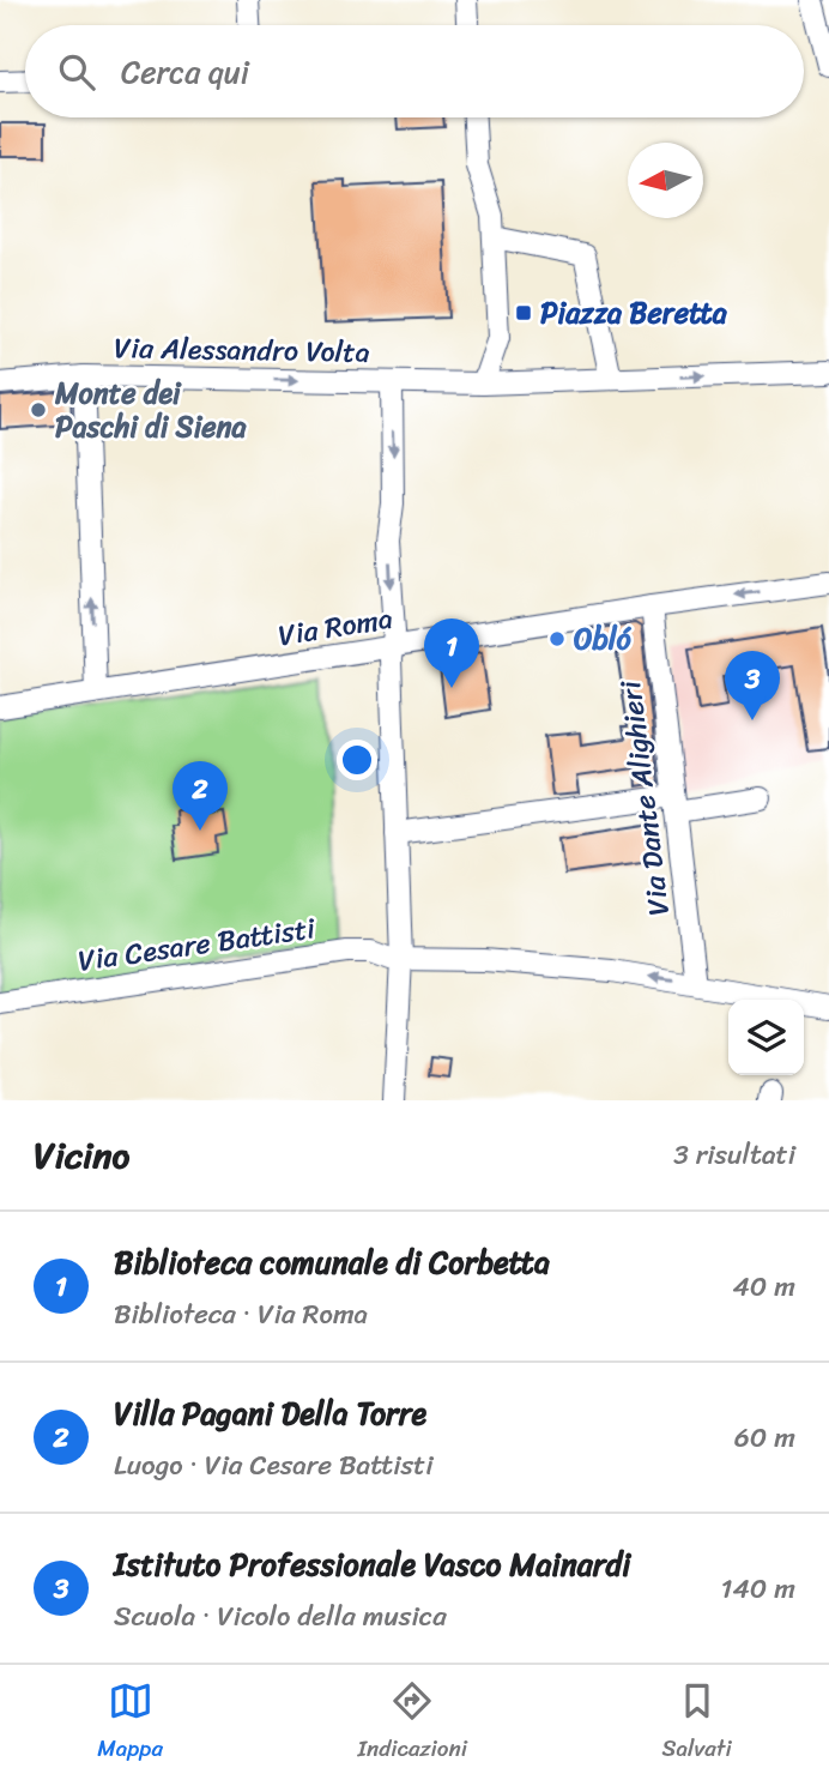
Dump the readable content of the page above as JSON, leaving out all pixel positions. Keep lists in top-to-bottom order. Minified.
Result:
{"streets":{"street":["Via Alessandro Volta","Via Roma","Via Dante Alighieri","Via Cesare Battisti"]},"crossings":[["Via Roma","Via Dante Alighieri"],["Via Dante Alighieri","Via Cesare Battisti"]],"one_way":["Via Alessandro Volta"],"places":{"transit":["Piazza Beretta"],"other":["Monte dei Paschi di Siena","Obló"]},"north":"left","page":{"search":"Cerca qui","pins":["1","3","2"],"heading":["Vicino","3 risultati"],"list":[{"mark":"1","name":"Biblioteca comunale di Corbetta","note":"Biblioteca · Via Roma","value":"40 m"},{"mark":"2","name":"Villa Pagani Della Torre","note":"Luogo · Via Cesare Battisti","value":"60 m"},{"mark":"3","name":"Istituto Professionale Vasco Mainardi","note":"Scuola · Vicolo della musica","value":"140 m"}],"nav":["Mappa","Indicazioni","Salvati"]}}
